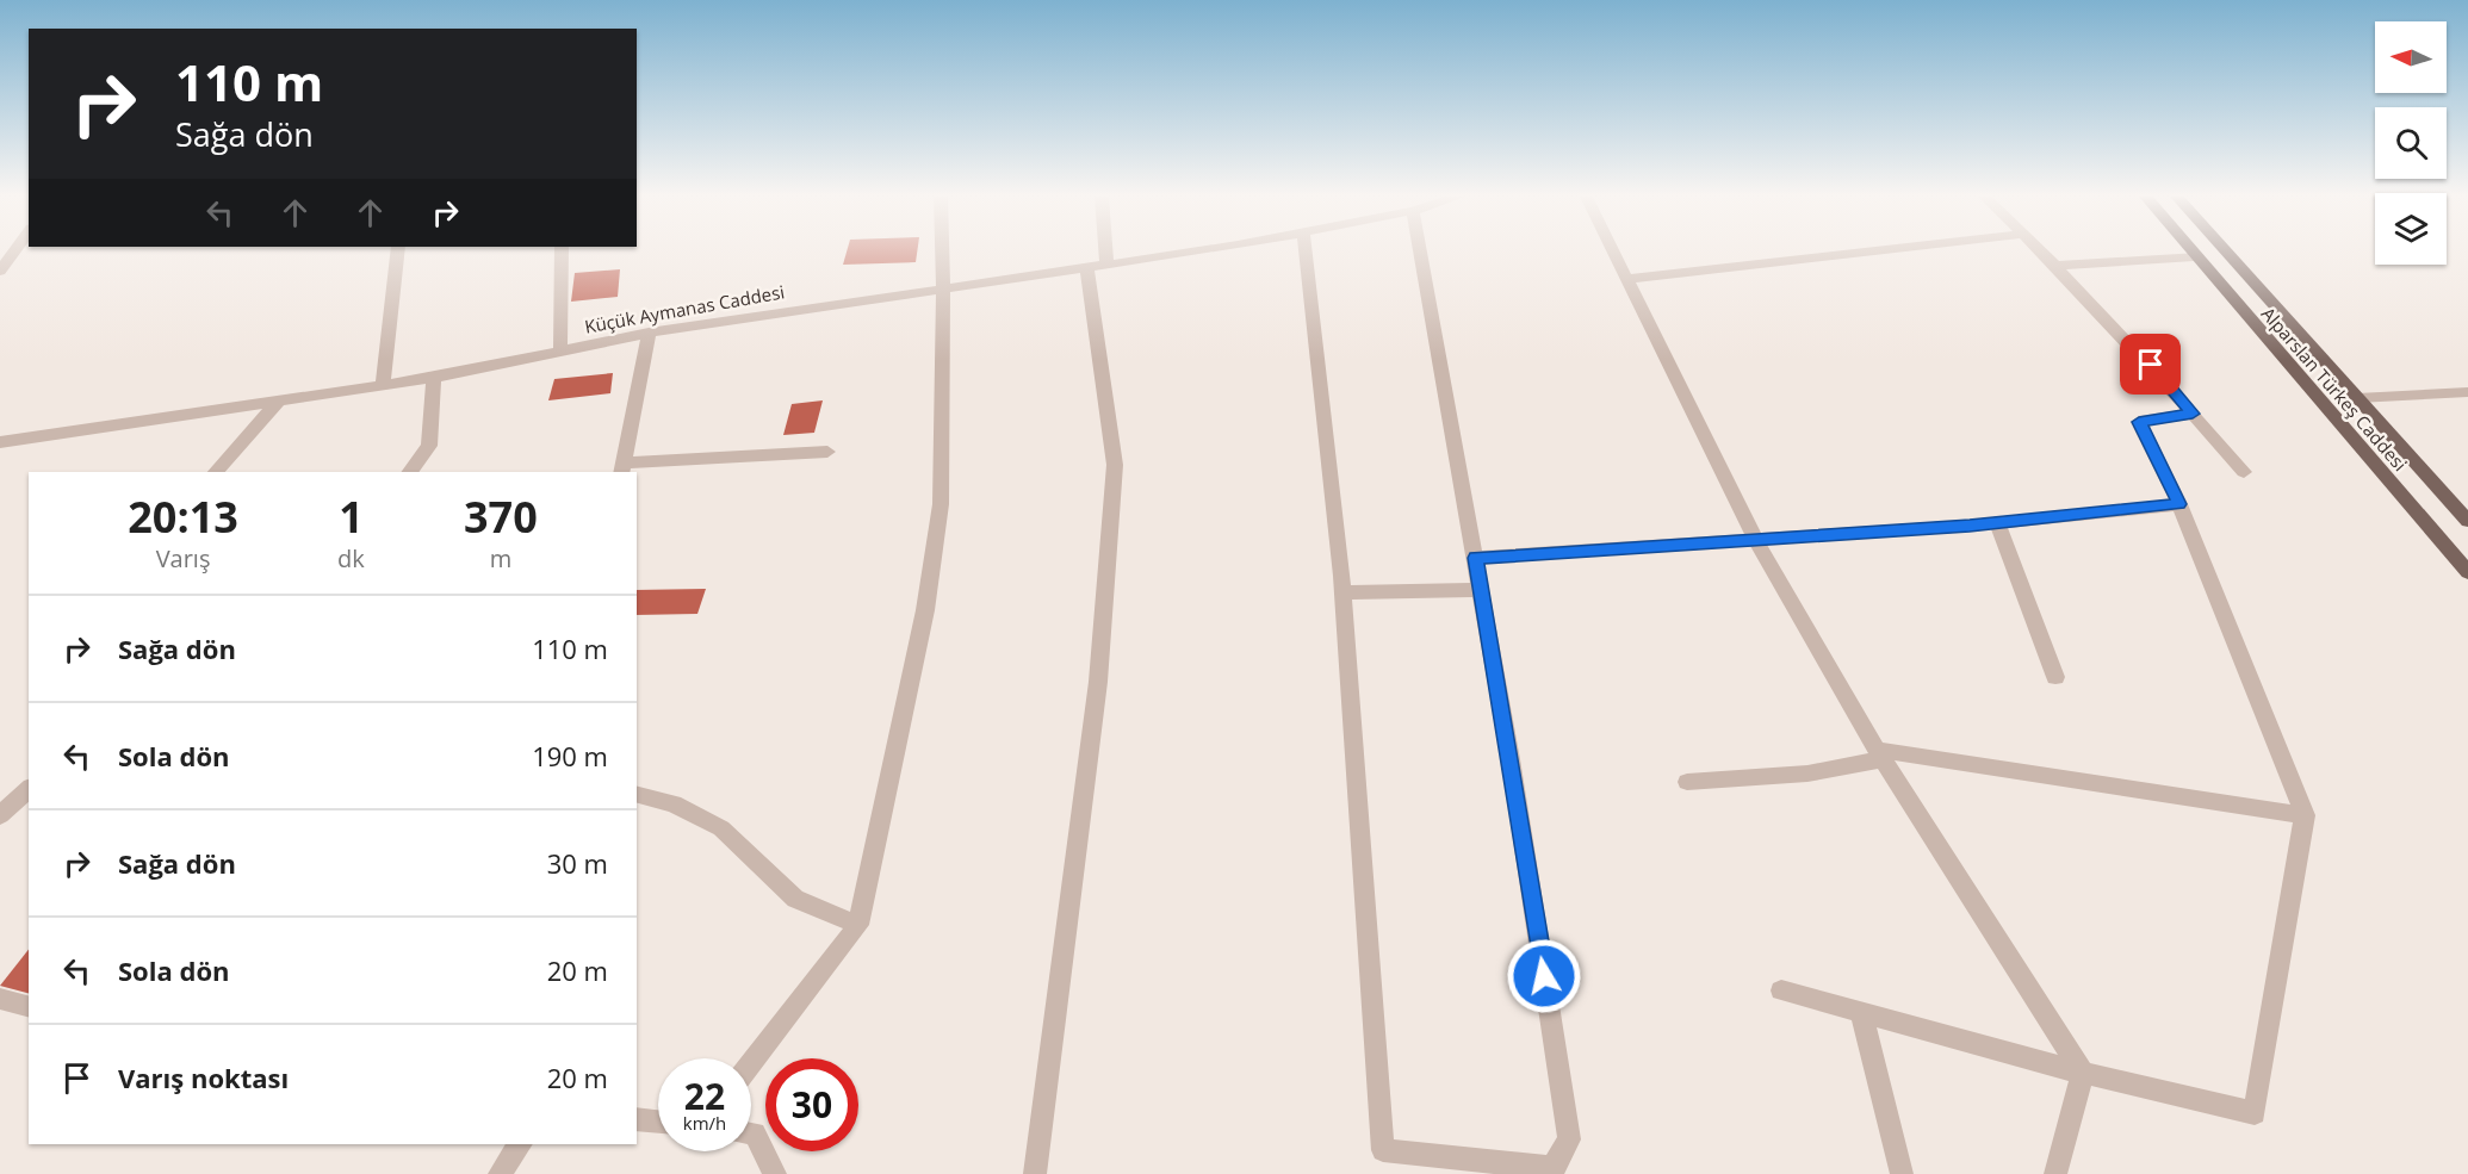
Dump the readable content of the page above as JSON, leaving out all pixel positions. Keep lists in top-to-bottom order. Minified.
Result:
{"streets":{"main road":["Alparslan Türkeş Caddesi"],"street":["Küçük Aymanas Caddesi"]},"north":"left","page":{"turn":["110 m","Sağa dön"],"eta":["20:13","Varış","1","dk","370","m"],"list":[{"name":"Sağa dön","value":"110 m"},{"name":"Sola dön","value":"190 m"},{"name":"Sağa dön","value":"30 m"},{"name":"Sola dön","value":"20 m"},{"name":"Varış noktası","value":"20 m"}],"speed":"22 km/h","limit":"30"}}
